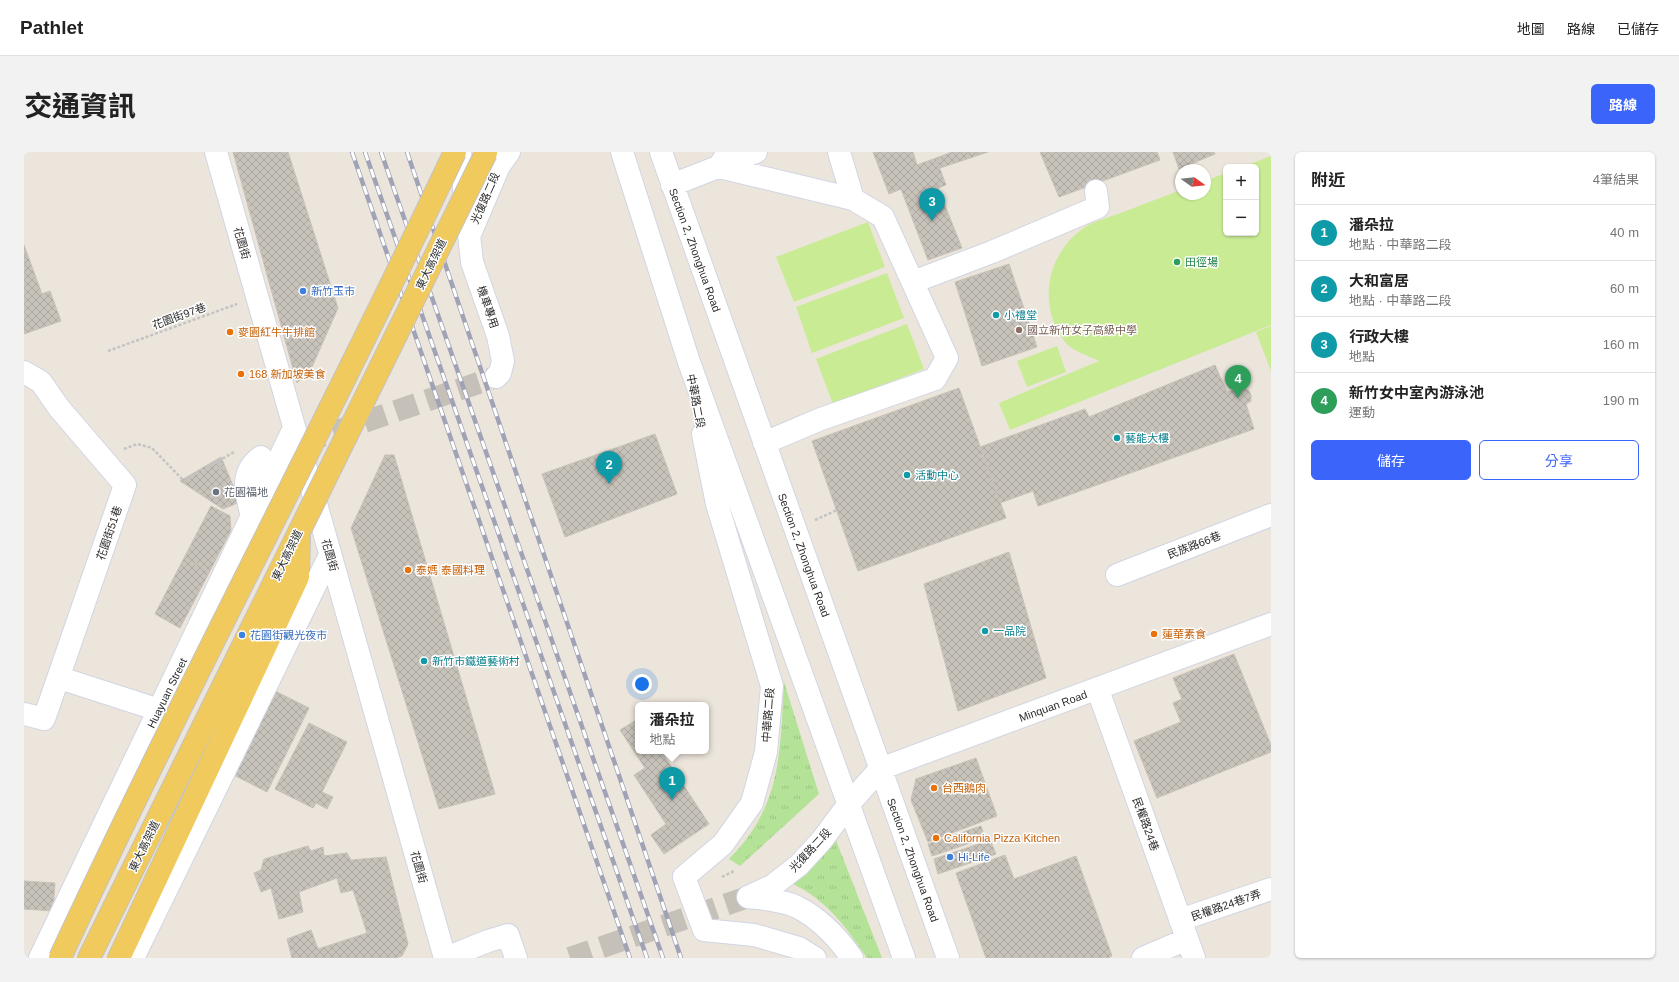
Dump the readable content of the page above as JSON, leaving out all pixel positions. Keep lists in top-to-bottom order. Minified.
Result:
{"streets":{"main road":["東大高架道"],"street":["光復路二段","花園街","Section 2, Zhonghua Road","機車專用","中華路二段","花園街51巷","民族路66巷","Huayuan Street","Minquan Road","民權路24巷","民權路24巷7弄"],"path":["花園街97巷"]},"crossings":[["光復路二段","機車專用"],["光復路二段","Minquan Road"],["花園街","花園街97巷"],["花園街","Huayuan Street"],["Section 2, Zhonghua Road","Minquan Road"],["Minquan Road","民權路24巷"],["民權路24巷","民權路24巷7弄"]],"places":["田徑場","新竹玉市","小禮堂","國立新竹女子高級中學","麥園紅牛牛排館","168 新加坡美食","藝能大樓","活動中心","花園福地","泰媽 泰國料理","一品院","蓮華素食","花園街觀光夜市","新竹市鐵道藝術村","台西鵝肉","California Pizza Kitchen","Hi-Life"],"north":"right","page":{"header":"Pathlet","nav":["地圖","路線","已儲存"],"title":"交通資訊","buttons":["路線",["儲存","分享"]],"heading":["附近","4筆結果"],"map_buttons":["+","−"],"pins":["3","4","2","1"],"list":[{"mark":"1","name":"潘朵拉","note":"地點 · 中華路二段","value":"40 m"},{"mark":"2","name":"大和富居","note":"地點 · 中華路二段","value":"60 m"},{"mark":"3","name":"行政大樓","note":"地點","value":"160 m"},{"mark":"4","name":"新竹女中室內游泳池","note":"運動","value":"190 m"}],"popup":["潘朵拉","地點"]}}
